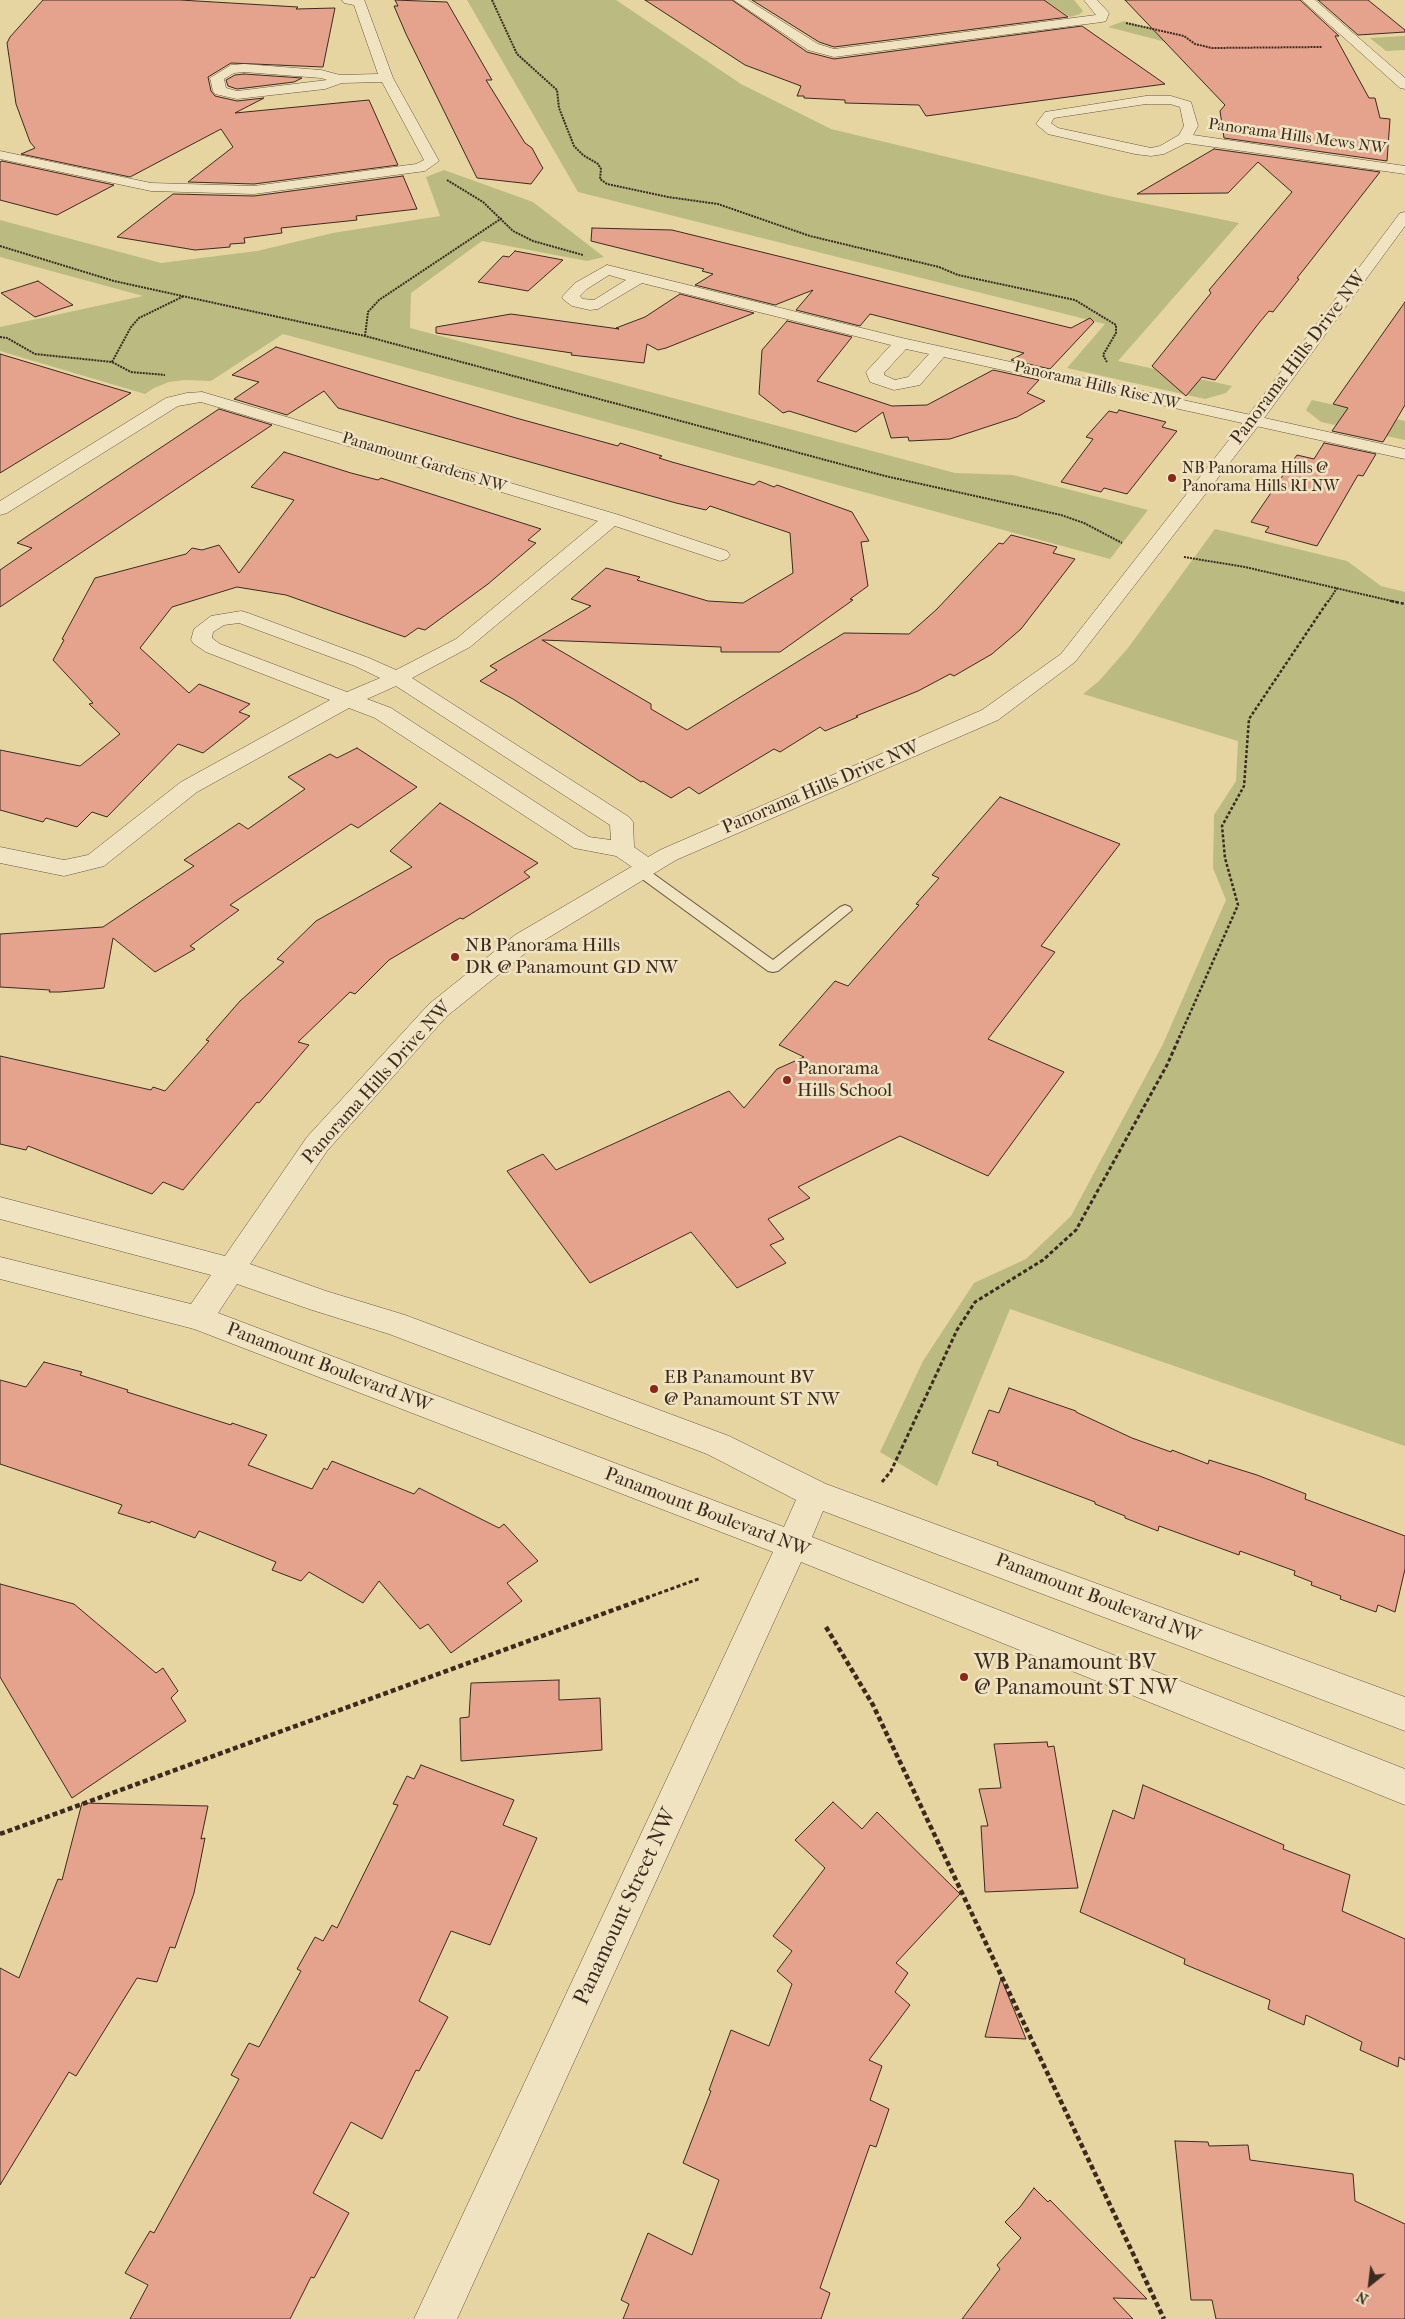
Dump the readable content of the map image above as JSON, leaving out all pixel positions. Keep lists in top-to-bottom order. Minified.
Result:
{"streets":{"street":["Panorama Hills Mews NW","Panorama Hills Drive NW","Panorama Hills Rise NW","Panamount Gardens NW","Panamount Boulevard NW","Panamount Street NW"]},"crossings":[["Panorama Hills Drive NW","Panorama Hills Rise NW"],["Panorama Hills Drive NW","Panamount Boulevard NW"],["Panamount Boulevard NW","Panamount Street NW"]],"places":["NB Panorama Hills @ Panorama Hills RI NW","NB Panorama Hills DR @ Panamount GD NW","Panorama Hills School","EB Panamount BV @ Panamount ST NW","WB Panamount BV @ Panamount ST NW"],"north":"bottom left"}
